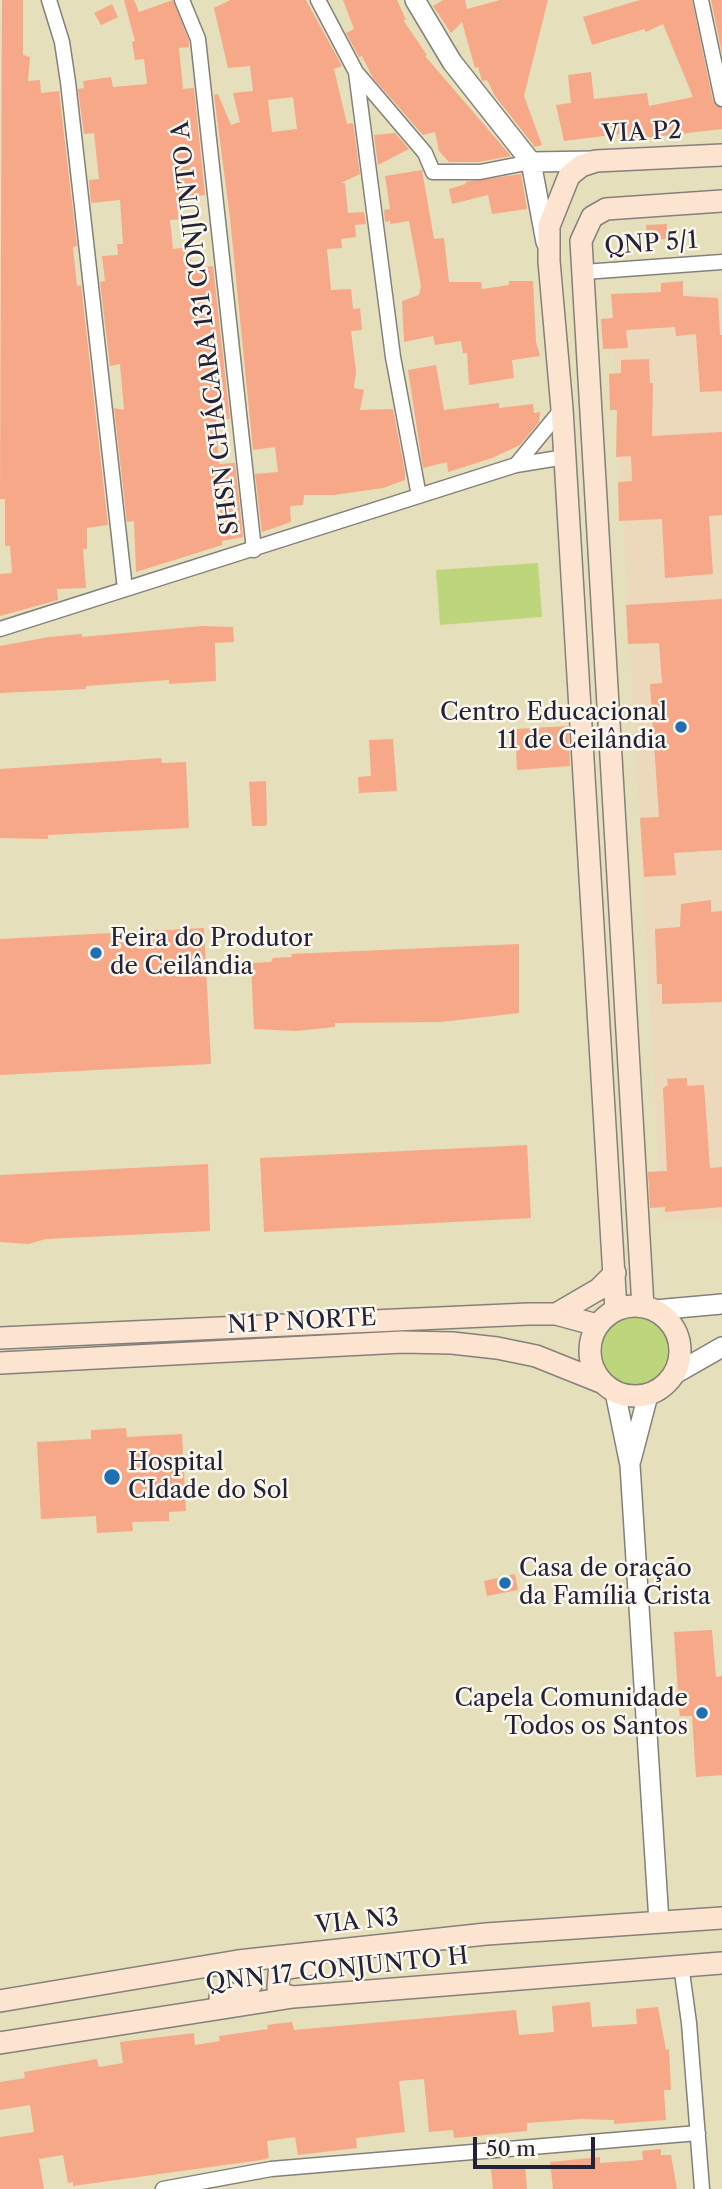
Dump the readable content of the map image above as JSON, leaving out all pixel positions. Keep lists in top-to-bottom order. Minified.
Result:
{"streets":{"main road":["VIA P2","N1 P NORTE","VIA N3","QNN 17 CONJUNTO H"],"street":["QNP 5/1","SHSN CHÁCARA 131 CONJUNTO A"]},"places":["Centro Educacional 11 de Ceilândia","Feira do Produtor de Ceilândia","Hospital CIdade do Sol","Casa de oração da Família Crista","Capela Comunidade Todos os Santos"],"scale_bar":"50 m"}
